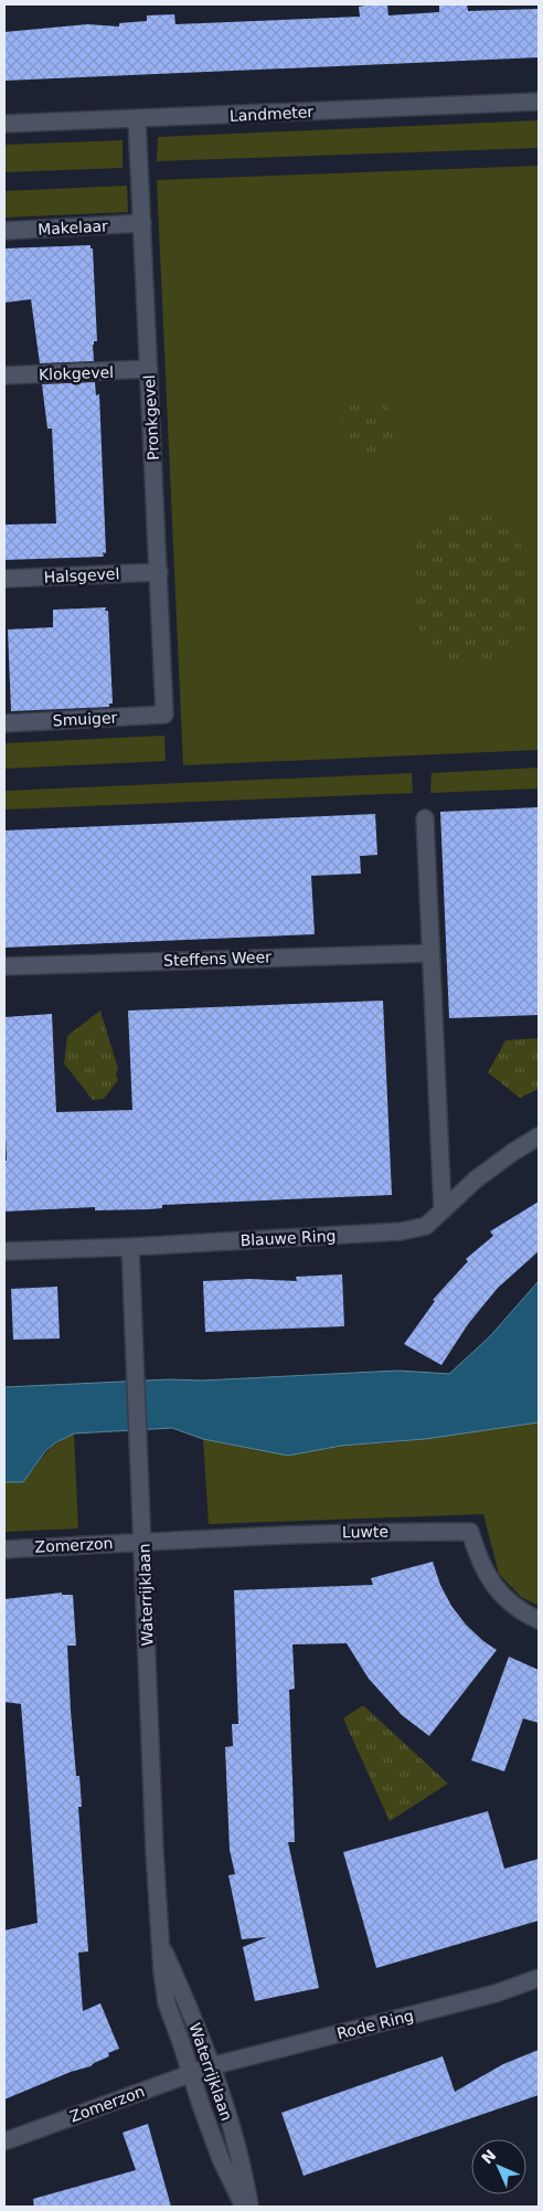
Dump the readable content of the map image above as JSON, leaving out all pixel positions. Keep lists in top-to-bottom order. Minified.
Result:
{"streets":{"street":["Landmeter","Makelaar","Klokgevel","Pronkgevel","Halsgevel","Smuiger","Steffens Weer","Blauwe Ring","Luwte","Zomerzon","Waterrijklaan","Rode Ring"]},"crossings":[["Landmeter","Pronkgevel"],["Makelaar","Pronkgevel"],["Klokgevel","Pronkgevel"],["Pronkgevel","Halsgevel"],["Pronkgevel","Smuiger"],["Blauwe Ring","Waterrijklaan"],["Luwte","Zomerzon"],["Luwte","Waterrijklaan"],["Zomerzon","Waterrijklaan"],["Zomerzon","Rode Ring"],["Waterrijklaan","Rode Ring"]],"north":"top left"}
